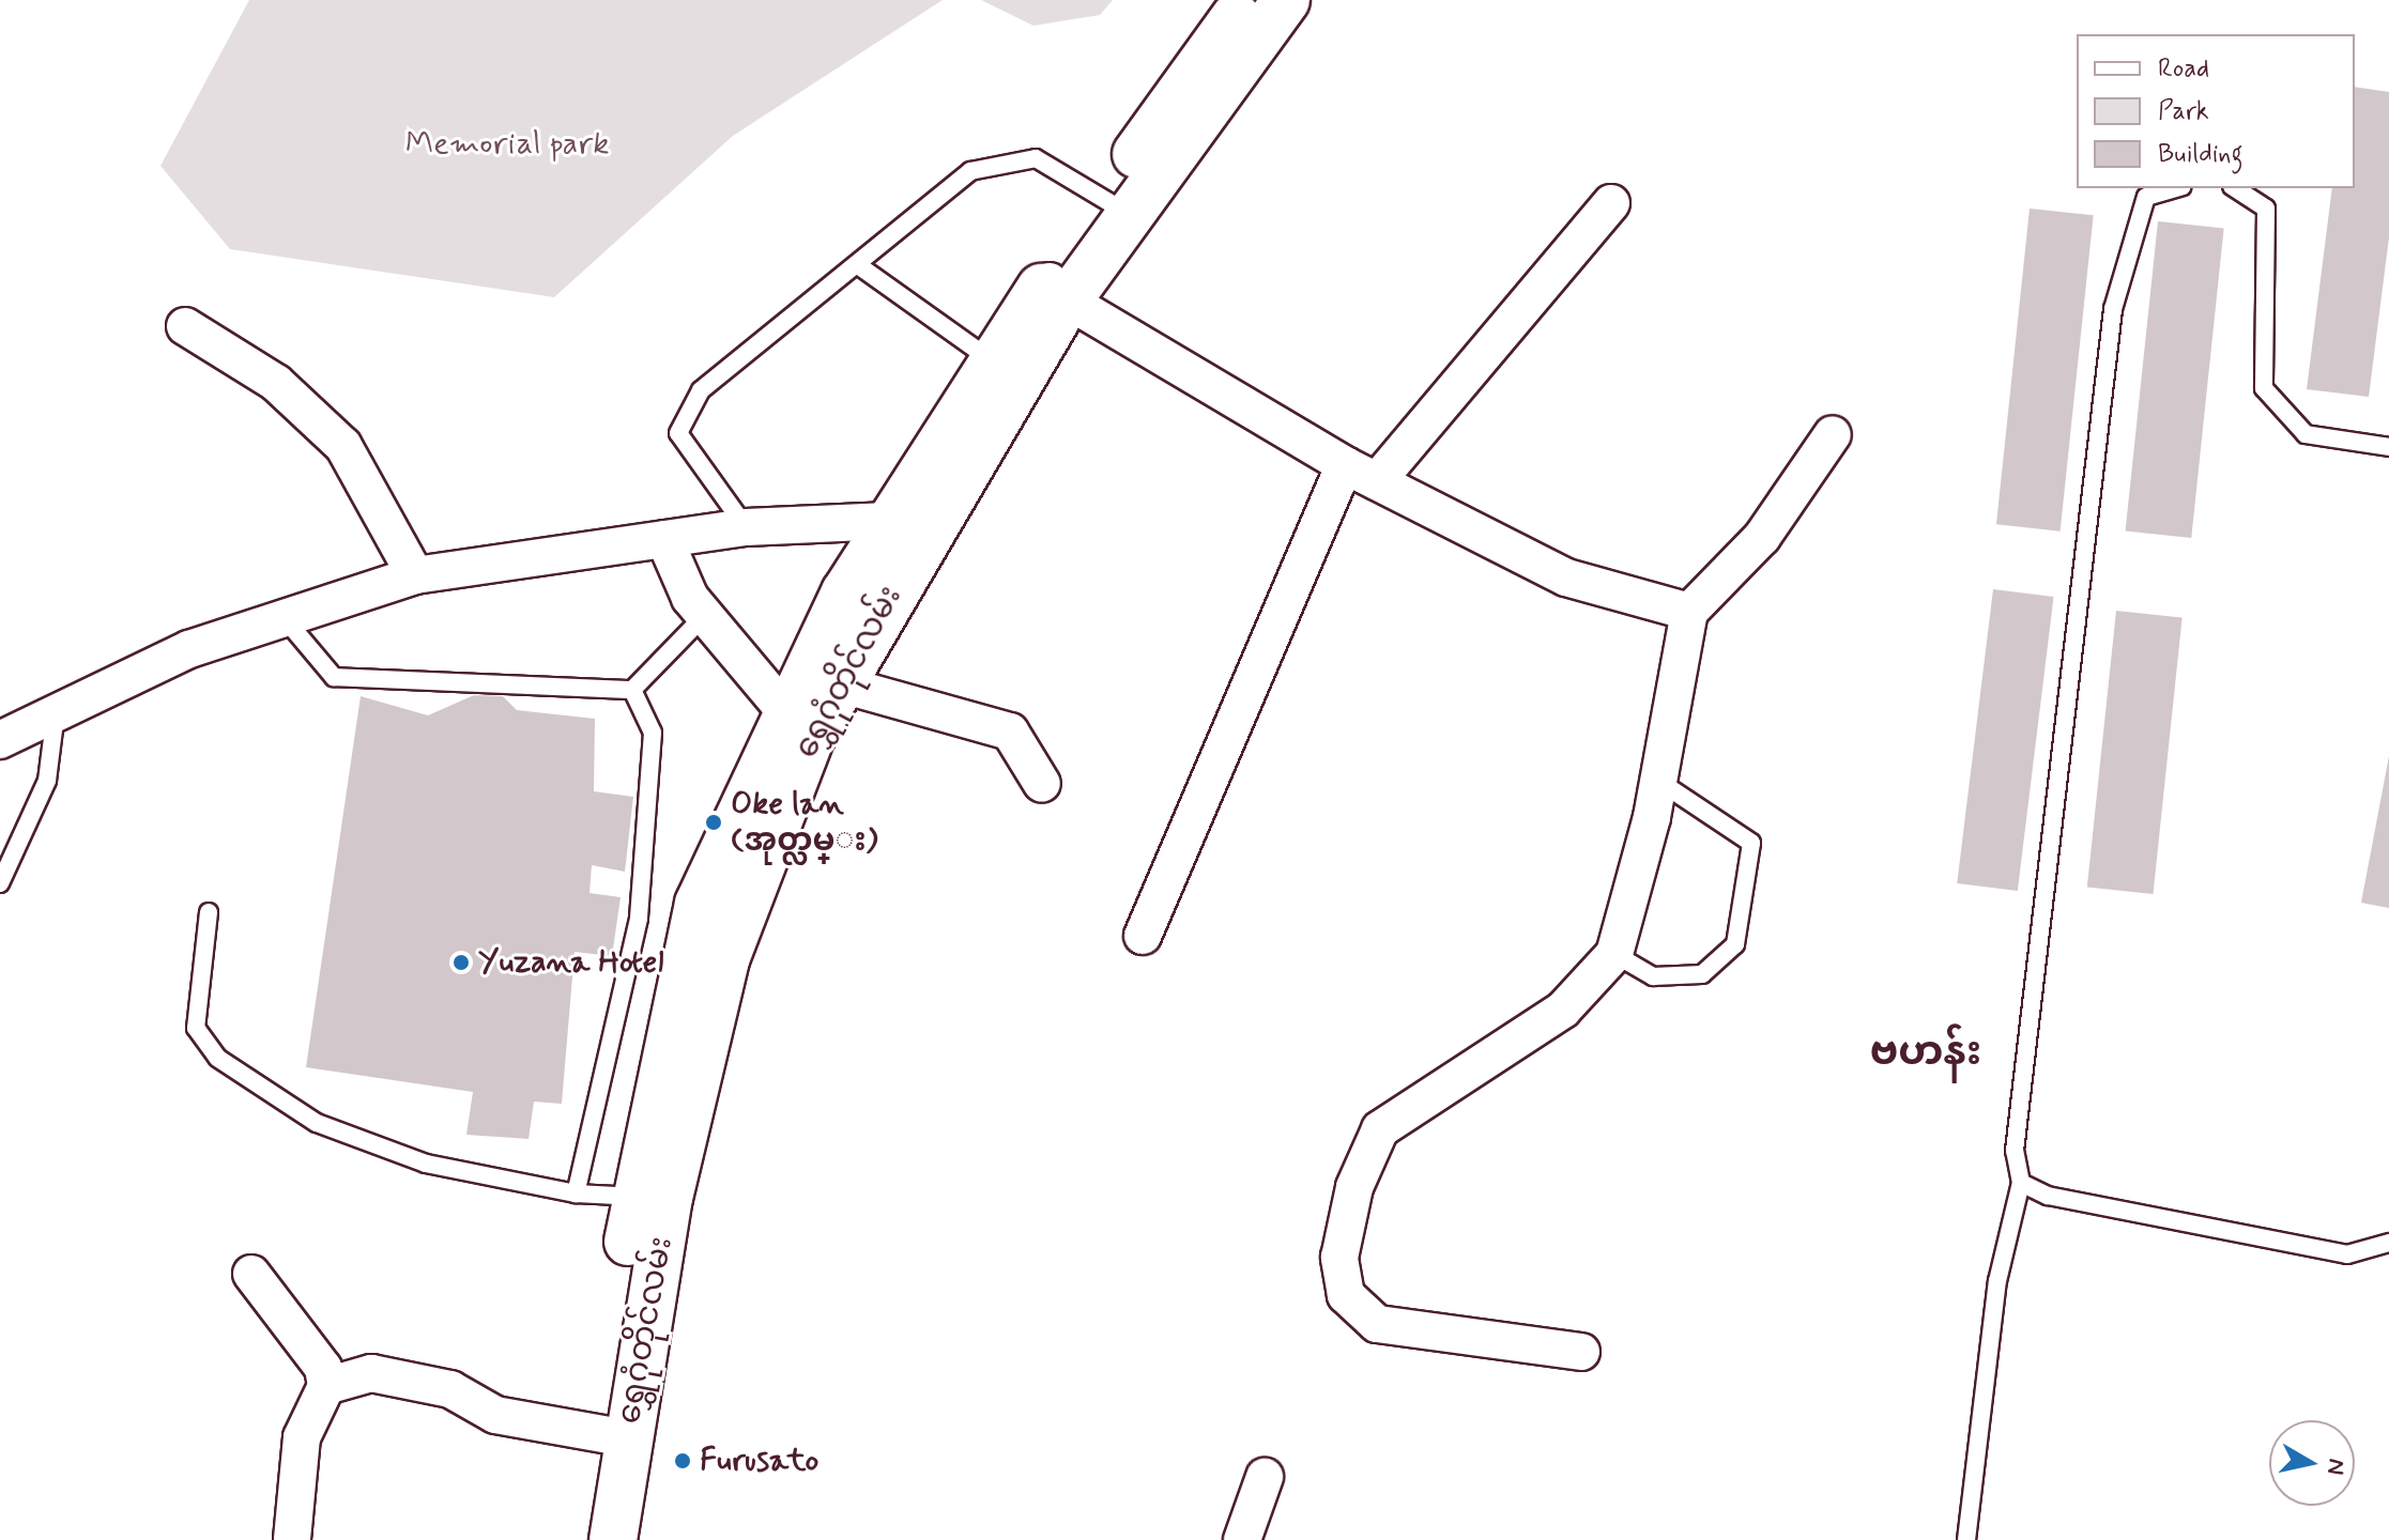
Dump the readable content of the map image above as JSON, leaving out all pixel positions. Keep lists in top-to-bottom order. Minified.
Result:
{"streets":{"main road":["ရွှေဂုံတိုင်လမ်း"]},"districts":["ဗဟန်း"],"parks":["Memorial park"],"places":["Oke lan (အုတ္လမ္း)","Yuzana Hotel","Furusato"],"legend":["Road","Park","Building"],"north":"right"}
